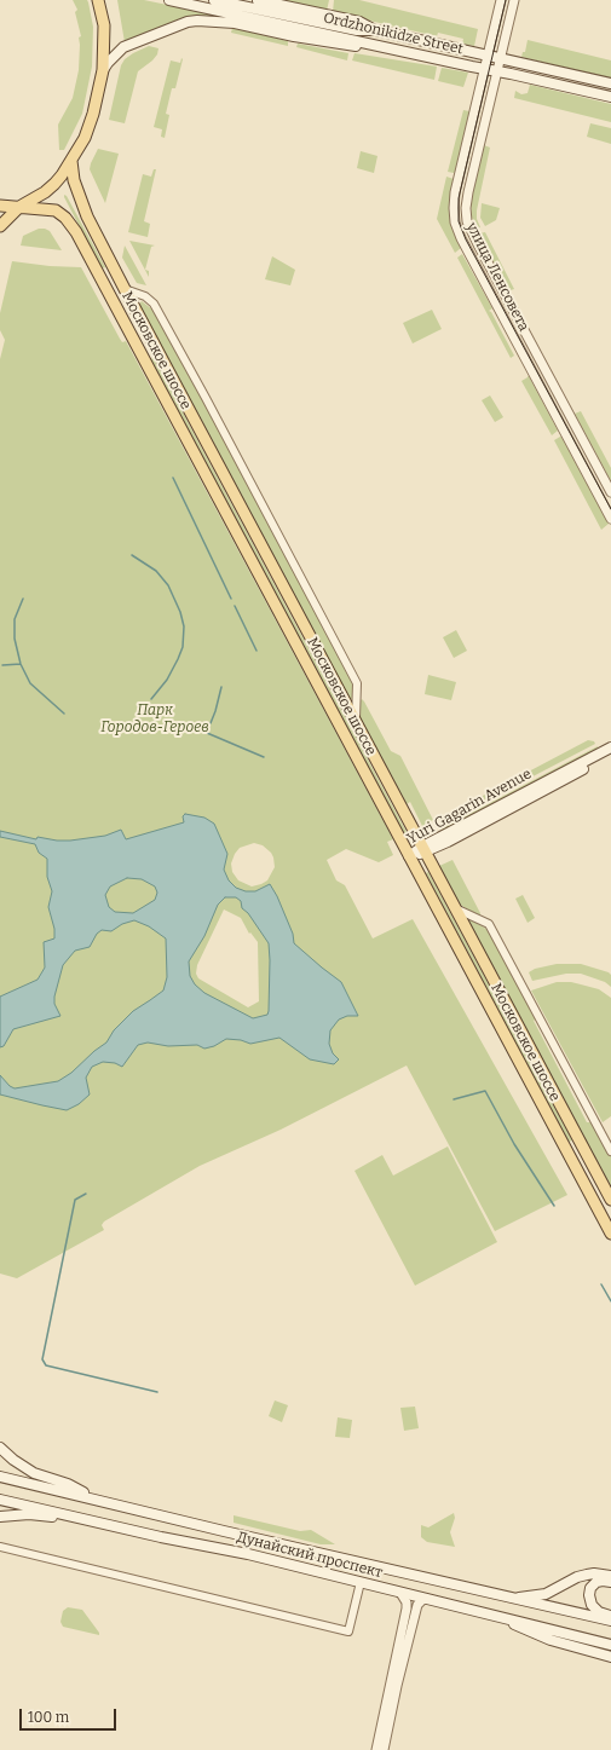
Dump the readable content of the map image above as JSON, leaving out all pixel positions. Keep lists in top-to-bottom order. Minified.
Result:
{"streets":{"main road":["Ordzhonikidze Street","Московское шоссе","Yuri Gagarin Avenue","Дунайский проспект"],"street":["улица Ленсовета"]},"crossings":[["Ordzhonikidze Street","улица Ленсовета"],["Московское шоссе","Yuri Gagarin Avenue"]],"parks":["Парк Городов-Героев"],"scale_bar":"100 m"}
